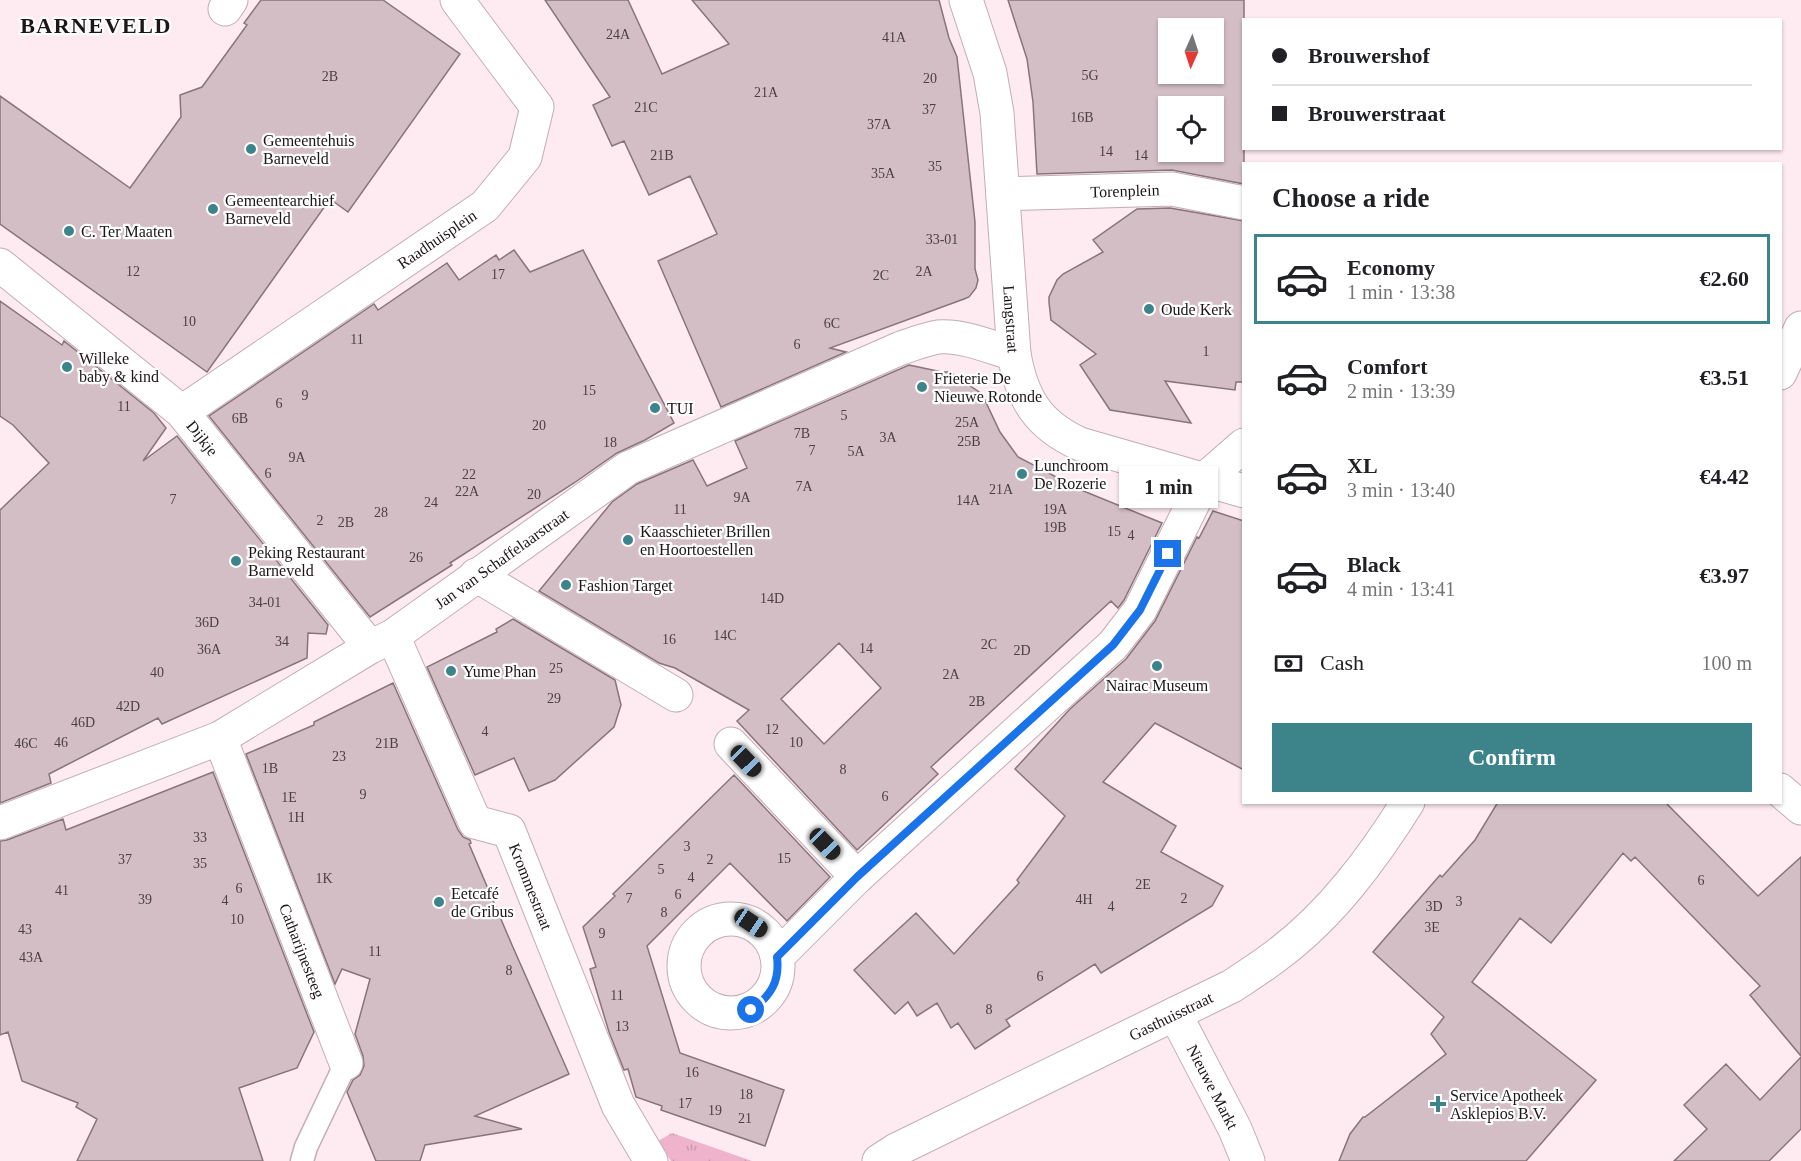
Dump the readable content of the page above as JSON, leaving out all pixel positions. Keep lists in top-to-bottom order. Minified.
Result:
{"streets":{"street":["Torenplein","Raadhuisplein","Langstraat","Dijkje","Jan van Schaffelaarstraat","Krommestraat","Catharijnesteeg","Gasthuisstraat","Nieuwe Markt"]},"crossings":[["Torenplein","Langstraat"],["Raadhuisplein","Dijkje"],["Langstraat","Jan van Schaffelaarstraat"],["Dijkje","Jan van Schaffelaarstraat"],["Dijkje","Krommestraat"],["Jan van Schaffelaarstraat","Krommestraat"],["Jan van Schaffelaarstraat","Catharijnesteeg"],["Gasthuisstraat","Nieuwe Markt"]],"districts":["BARNEVELD"],"places":{"other":["Gemeentehuis Barneveld","Gemeentearchief Barneveld","C. Ter Maaten","Oude Kerk","Willeke baby & kind","Frieterie De Nieuwe Rotonde","TUI","Lunchroom De Rozerie","Kaasschieter Brillen en Hoortoestellen","Peking Restaurant Barneveld","Fashion Target","Nairac Museum","Yume Phan","Eetcafé de Gribus"],"health":["Service Apotheek Asklepios B.V."]},"house_numbers":["24A","41A","5G","2B","20","21A","21C","37","16B","37A","14","21B","14","35","35A","33-01","12","2A","17","2C","10","6C","11","6","1","15","9","6","11","5","6B","25A","20","7B","3A","25B","18","7","5A","9A","6","22","7A","21A","22A","20","9A","7","14A","24","11","19A","28","2","2B","19B","15","4","26","14D","34-01","36D","14C","16","34","2C","14","36A","2D","25","40","2A","29","2B","42D","46D","12","4","46","10","46C","21B","23","1B","8","9","6","1E","1H","33","3","15","37","2","35","5","4","1K","6","2E","6","41","6","7","2","39","4H","4","3","4","3D","8","10","3E","43","9","11","43A","8","6","11","8","13","16","18","17","19","21"],"north":"bottom","page":{"banner":["Brouwershof","Brouwerstraat"],"heading":"Choose a ride","list":[{"name":"Economy","note":"1 min · 13:38","value":"€2.60"},{"name":"Comfort","note":"2 min · 13:39","value":"€3.51"},{"name":"XL","note":"3 min · 13:40","value":"€4.42"},{"name":"Black","note":"4 min · 13:41","value":"€3.97"}],"bubble":"1 min","pay":["Cash","100 m"],"buttons":"Confirm"}}
